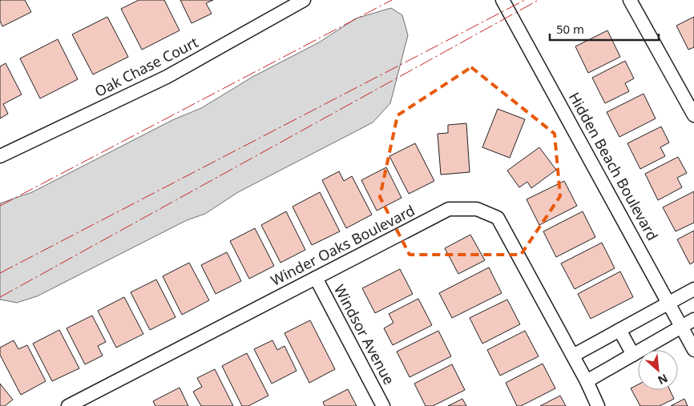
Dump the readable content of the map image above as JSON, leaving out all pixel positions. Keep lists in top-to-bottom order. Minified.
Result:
{"streets":{"street":["Oak Chase Court","Hidden Beach Boulevard","Winder Oaks Boulevard","Windsor Avenue"]},"crossings":[["Winder Oaks Boulevard","Windsor Avenue"]],"scale_bar":"50 m","north":"bottom right"}
